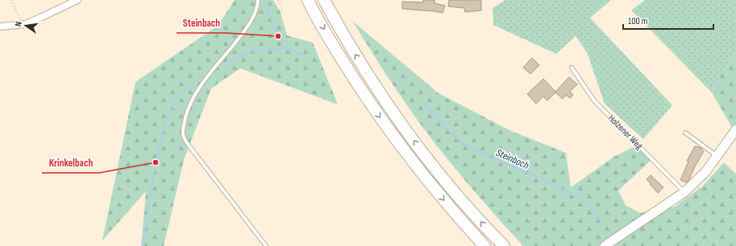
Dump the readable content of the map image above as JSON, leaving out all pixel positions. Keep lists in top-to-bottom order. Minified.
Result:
{"streets":{"lane":["Holzener Weg"]},"water":["Steinbach"],"places":["Steinbach","Krinkelbach"],"scale_bar":"100 m","north":"left"}
